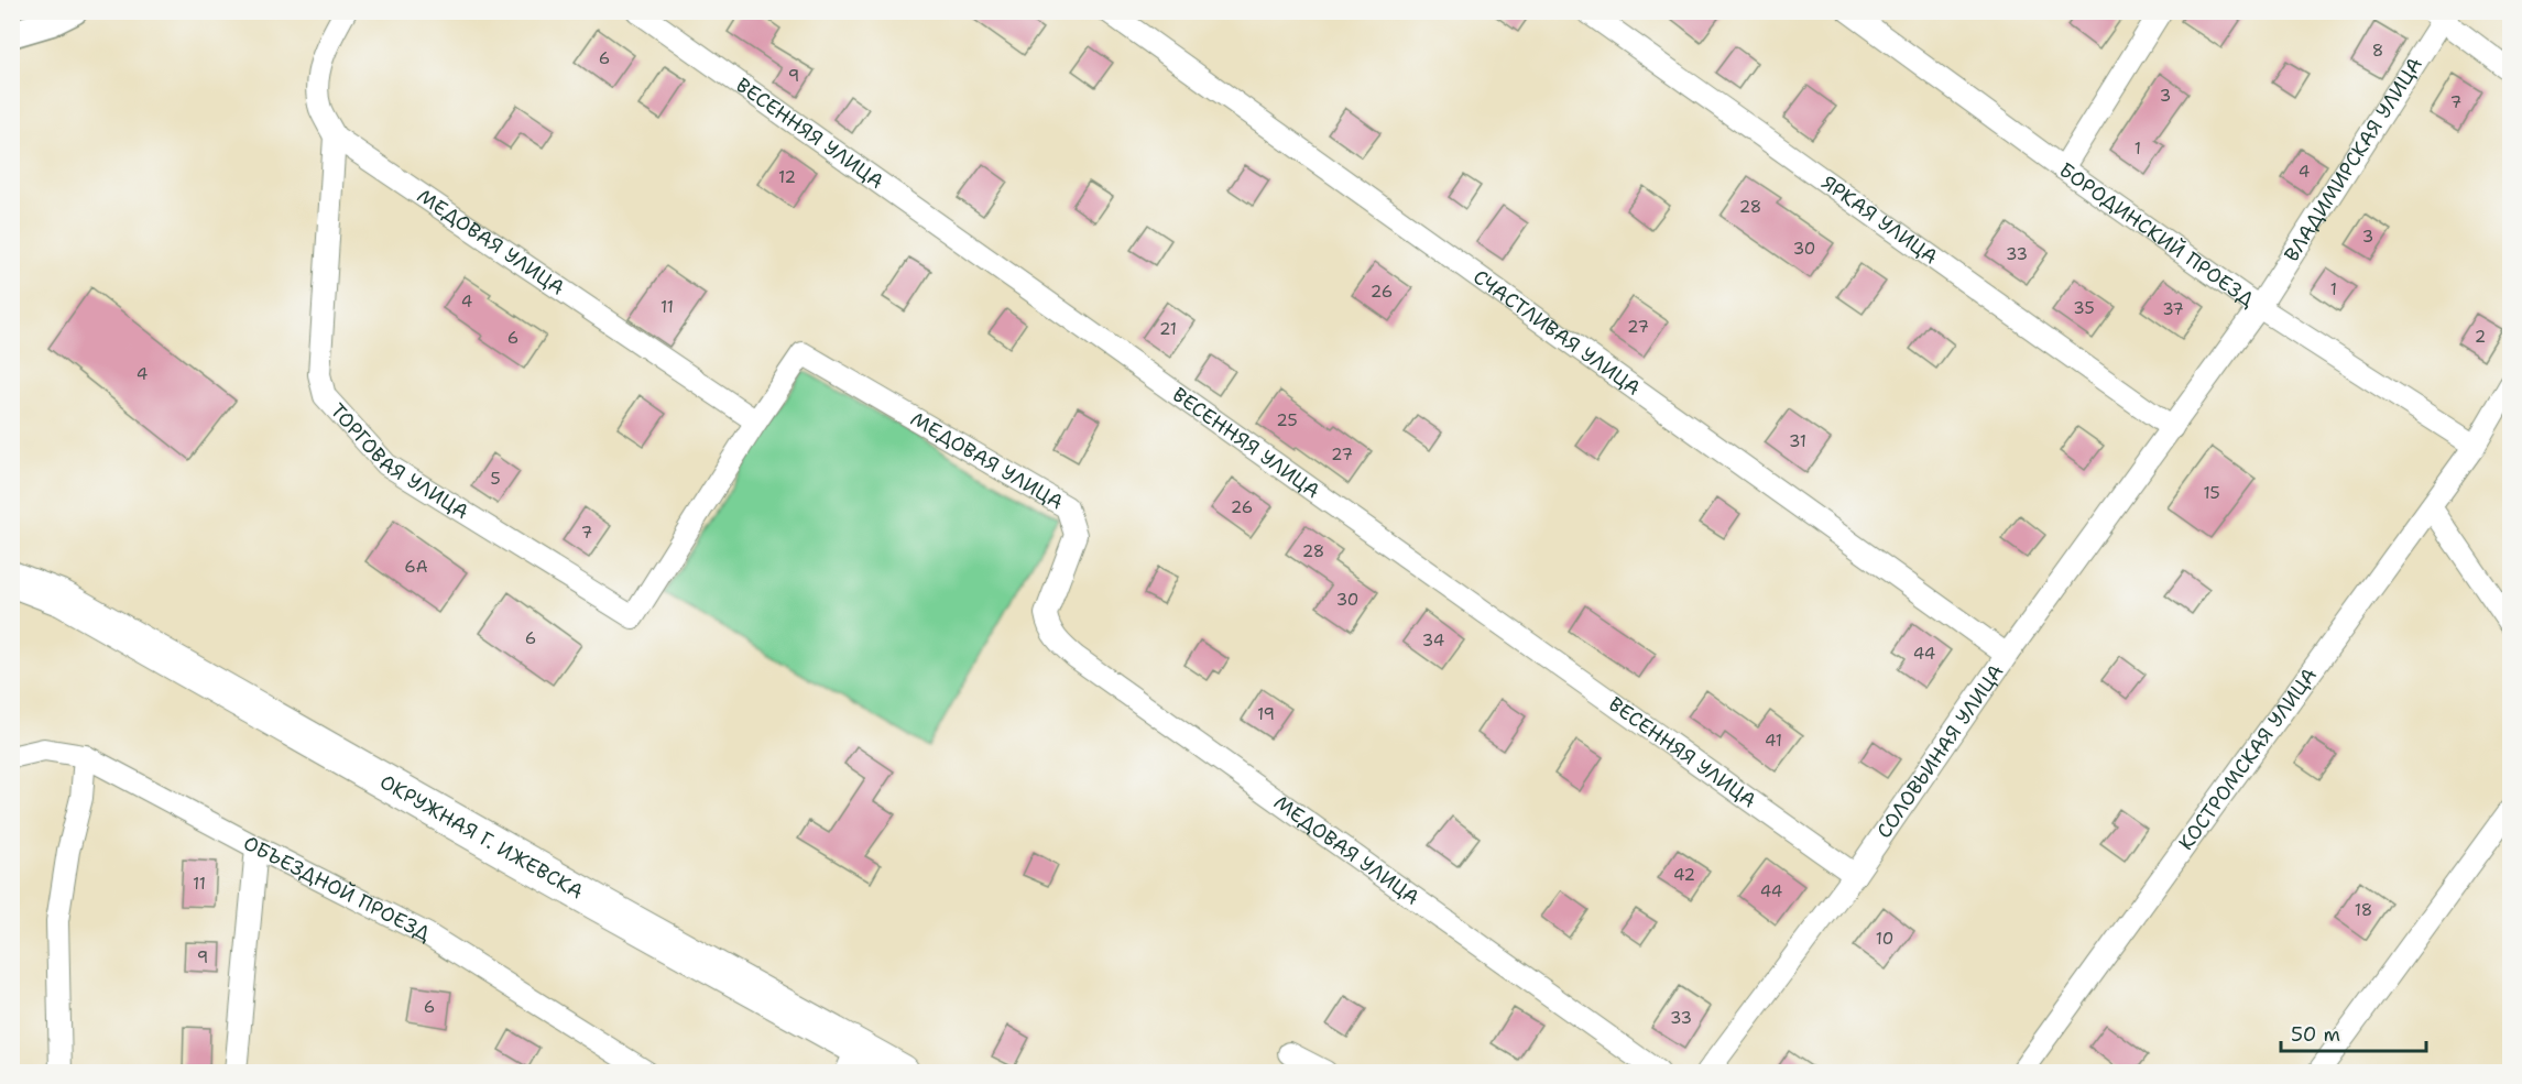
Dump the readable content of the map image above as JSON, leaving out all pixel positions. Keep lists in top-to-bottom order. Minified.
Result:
{"streets":{"main road":["ОКРУЖНАЯ Г. ИЖЕВСКА"],"street":["ВЕСЕННЯЯ УЛИЦА","ВЛАДИМИРСКАЯ УЛИЦА","ЯРКАЯ УЛИЦА","БОРОДИНСКИЙ ПРОЕЗД","МЕДОВАЯ УЛИЦА","СЧАСТЛИВАЯ УЛИЦА","ТОРГОВАЯ УЛИЦА","СОЛОВЬИНАЯ УЛИЦА","КОСТРОМСКАЯ УЛИЦА","ОБЪЕЗДНОЙ ПРОЕЗД"]},"crossings":[["ВЕСЕННЯЯ УЛИЦА","СОЛОВЬИНАЯ УЛИЦА"],["ВЛАДИМИРСКАЯ УЛИЦА","ЯРКАЯ УЛИЦА"],["ВЛАДИМИРСКАЯ УЛИЦА","БОРОДИНСКИЙ ПРОЕЗД"],["ВЛАДИМИРСКАЯ УЛИЦА","СОЛОВЬИНАЯ УЛИЦА"],["ЯРКАЯ УЛИЦА","СОЛОВЬИНАЯ УЛИЦА"],["БОРОДИНСКИЙ ПРОЕЗД","КОСТРОМСКАЯ УЛИЦА"],["МЕДОВАЯ УЛИЦА","ТОРГОВАЯ УЛИЦА"],["СЧАСТЛИВАЯ УЛИЦА","СОЛОВЬИНАЯ УЛИЦА"]],"house_numbers":["8","6","9","3","7","1","4","12","28","3","30","33","1","26","4","11","35","37","27","21","2","6","4","25","31","27","5","15","26","7","28","6А","30","6","34","44","19","41","42","11","44","18","10","9","6","33"],"scale_bar":"50 m"}
